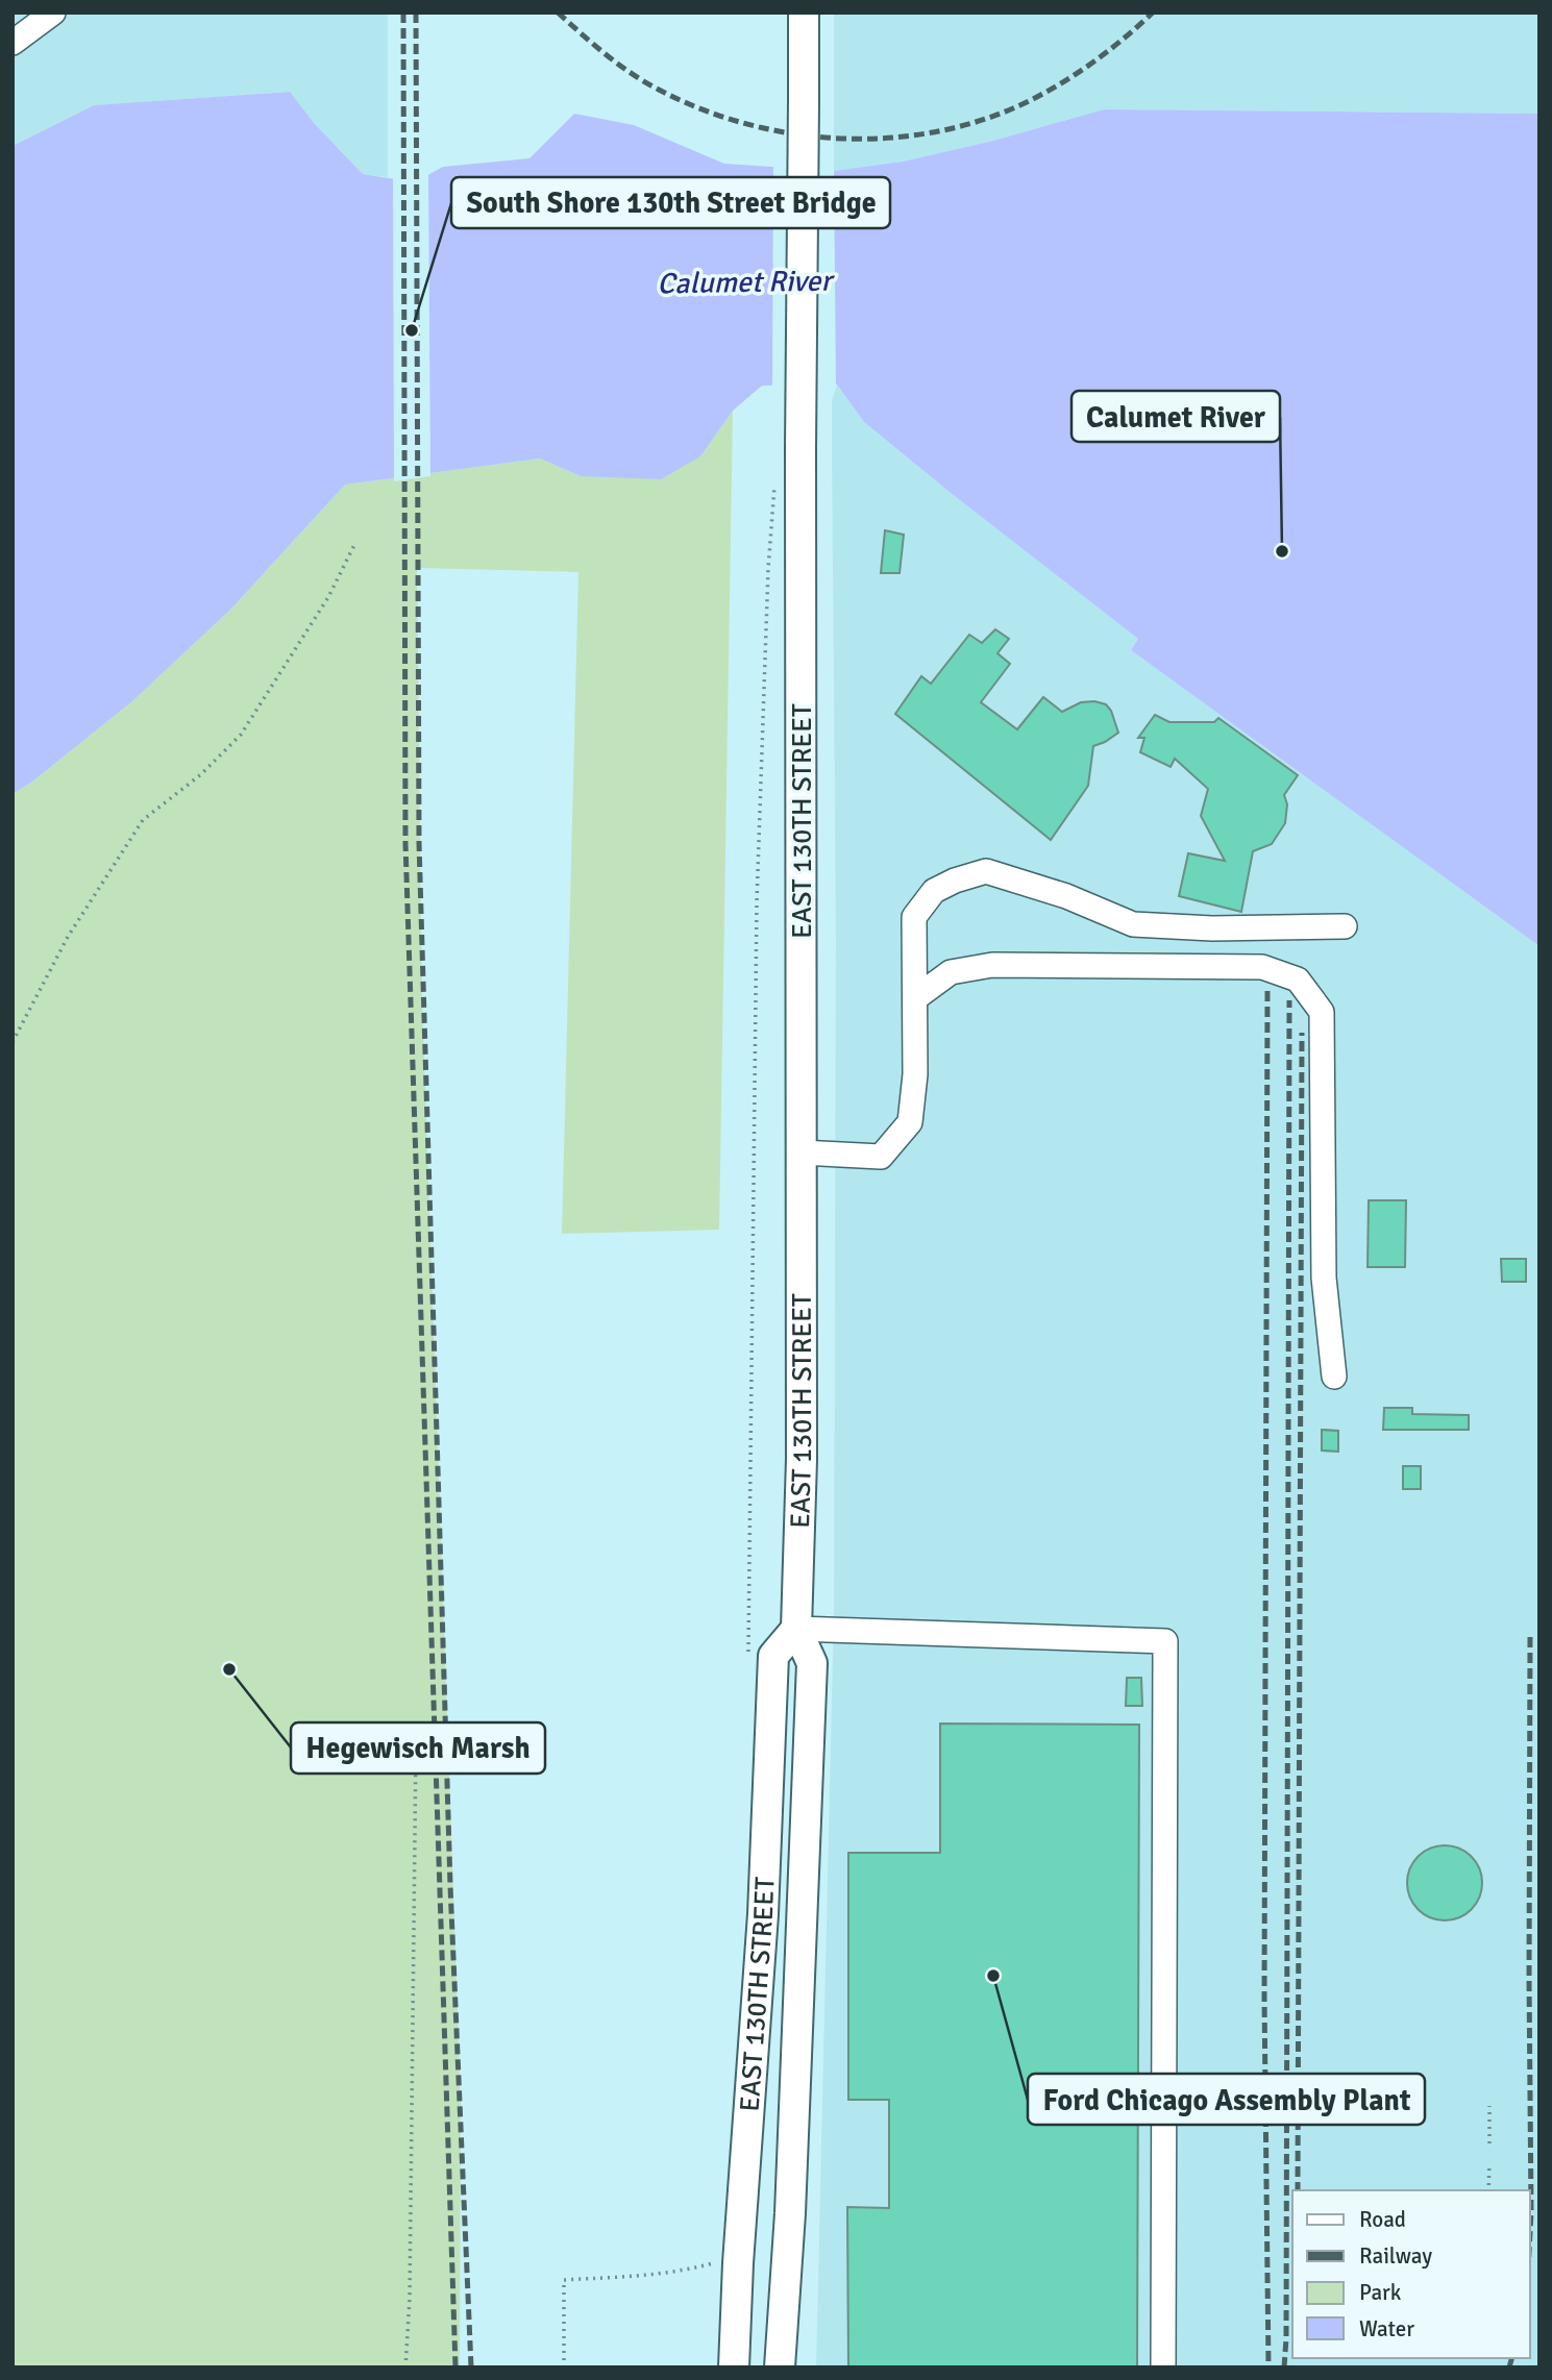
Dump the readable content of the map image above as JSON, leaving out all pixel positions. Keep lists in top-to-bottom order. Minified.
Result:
{"streets":{"main road":["EAST 130TH STREET"]},"water":["Calumet River"],"places":["South Shore 130th Street Bridge","Calumet River","Hegewisch Marsh","Ford Chicago Assembly Plant"],"legend":["Road","Railway","Park","Water"]}
